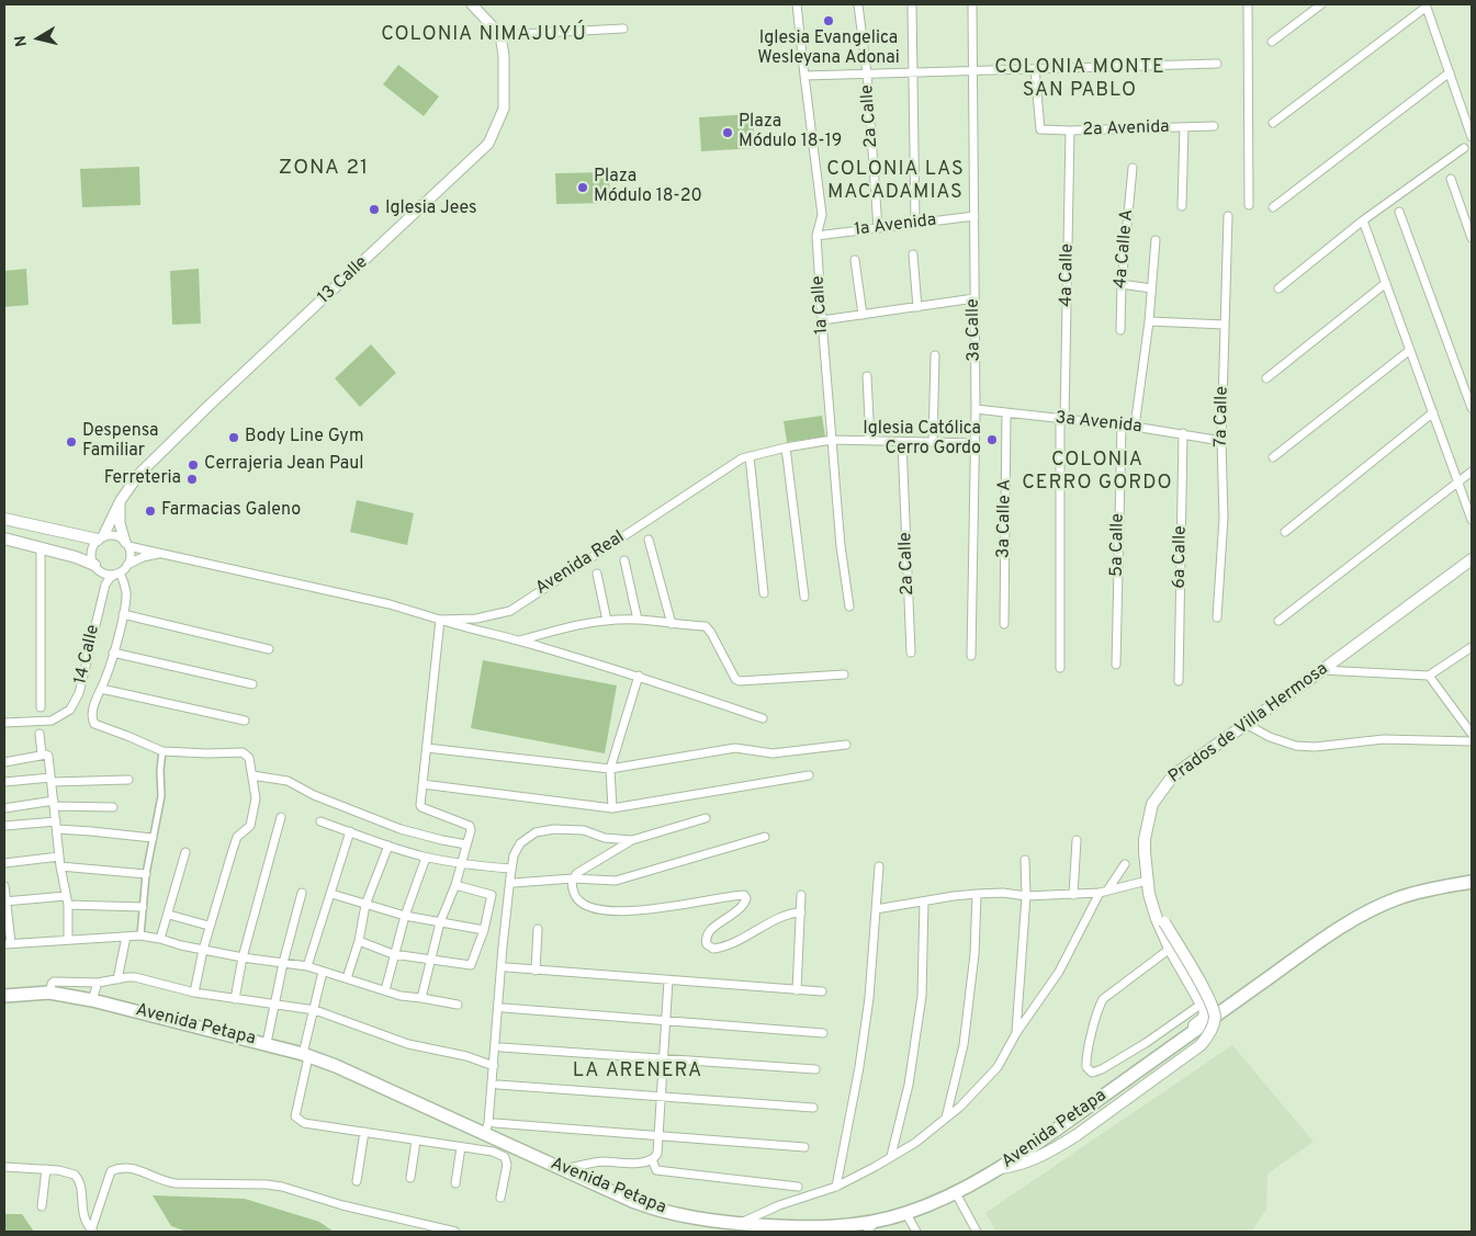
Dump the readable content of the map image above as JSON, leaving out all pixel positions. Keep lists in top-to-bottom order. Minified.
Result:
{"streets":{"main road":["Prados de Villa Hermosa","Avenida Petapa"],"street":["2a Calle","2a Avenida","1a Avenida","4a Calle A","4a Calle","13 Calle","1a Calle","3a Calle","7a Calle","3a Avenida","3a Calle A","5a Calle","6a Calle","Avenida Real","14 Calle"]},"crossings":[["2a Calle","1a Avenida"],["2a Calle","Avenida Real"],["2a Avenida","4a Calle"],["1a Avenida","1a Calle"],["1a Avenida","3a Calle"],["4a Calle","3a Avenida"],["13 Calle","Avenida Real"],["13 Calle","14 Calle"],["1a Calle","Avenida Real"],["3a Calle","3a Avenida"],["3a Calle","Avenida Real"],["7a Calle","3a Avenida"],["3a Avenida","3a Calle A"],["3a Avenida","5a Calle"],["3a Avenida","6a Calle"],["Avenida Real","14 Calle"]],"districts":["COLONIA NIMAJUYÚ","COLONIA MONTE SAN PABLO","ZONA 21","COLONIA LAS MACADAMIAS","COLONIA CERRO GORDO","LA ARENERA"],"places":["Iglesia Evangelica Wesleyana Adonai","Plaza Módulo 18-19","Plaza Módulo 18-20","Iglesia Jees","Body Line Gym","Iglesia Católica Cerro Gordo","Despensa Familiar","Cerrajeria Jean Paul","Ferreteria","Farmacias Galeno"],"north":"left"}
